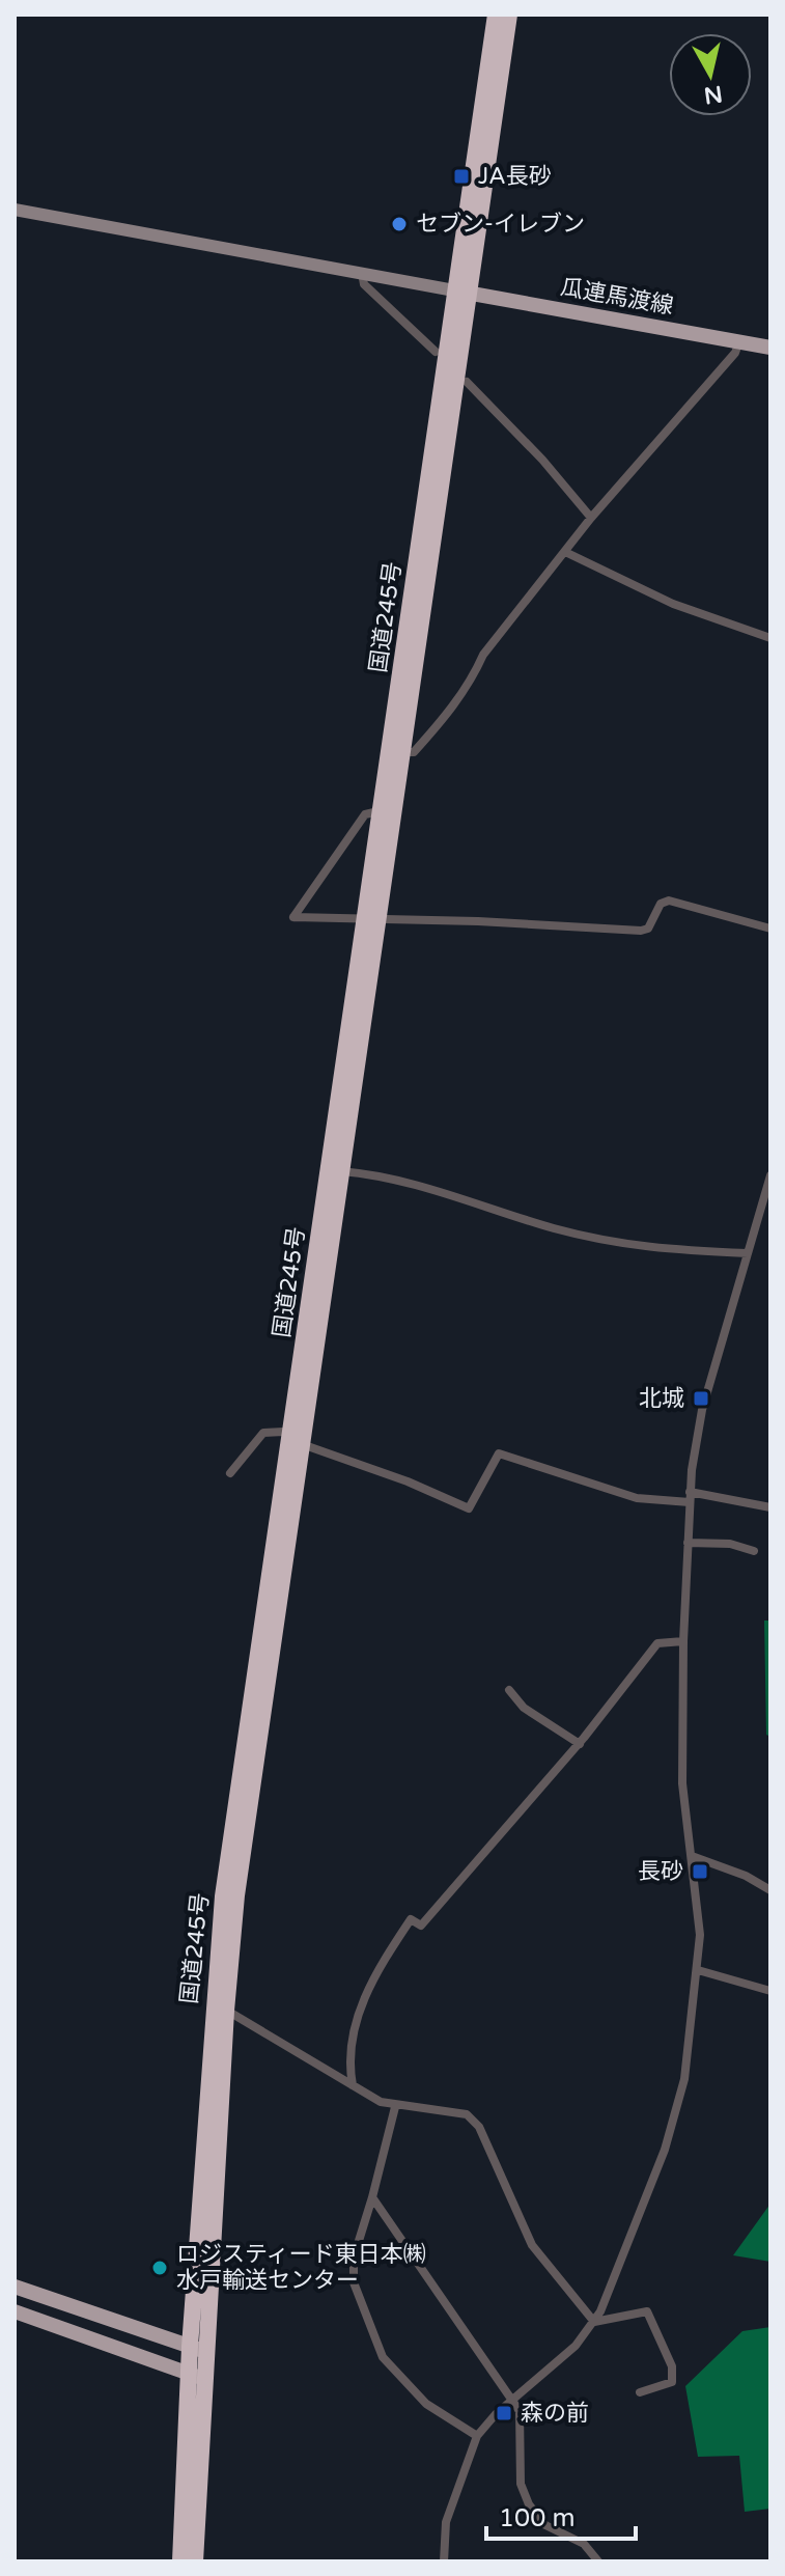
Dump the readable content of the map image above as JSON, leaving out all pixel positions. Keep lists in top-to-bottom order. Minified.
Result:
{"streets":{"highway":["国道245号"],"main road":["瓜連馬渡線"]},"crossings":[["瓜連馬渡線","国道245号"]],"places":{"transit":["JA長砂","北城","長砂","森の前"],"other":["セブン-イレブン","ロジスティード東日本㈱ 水戸輸送センター"]},"scale_bar":"100 m","north":"bottom"}
